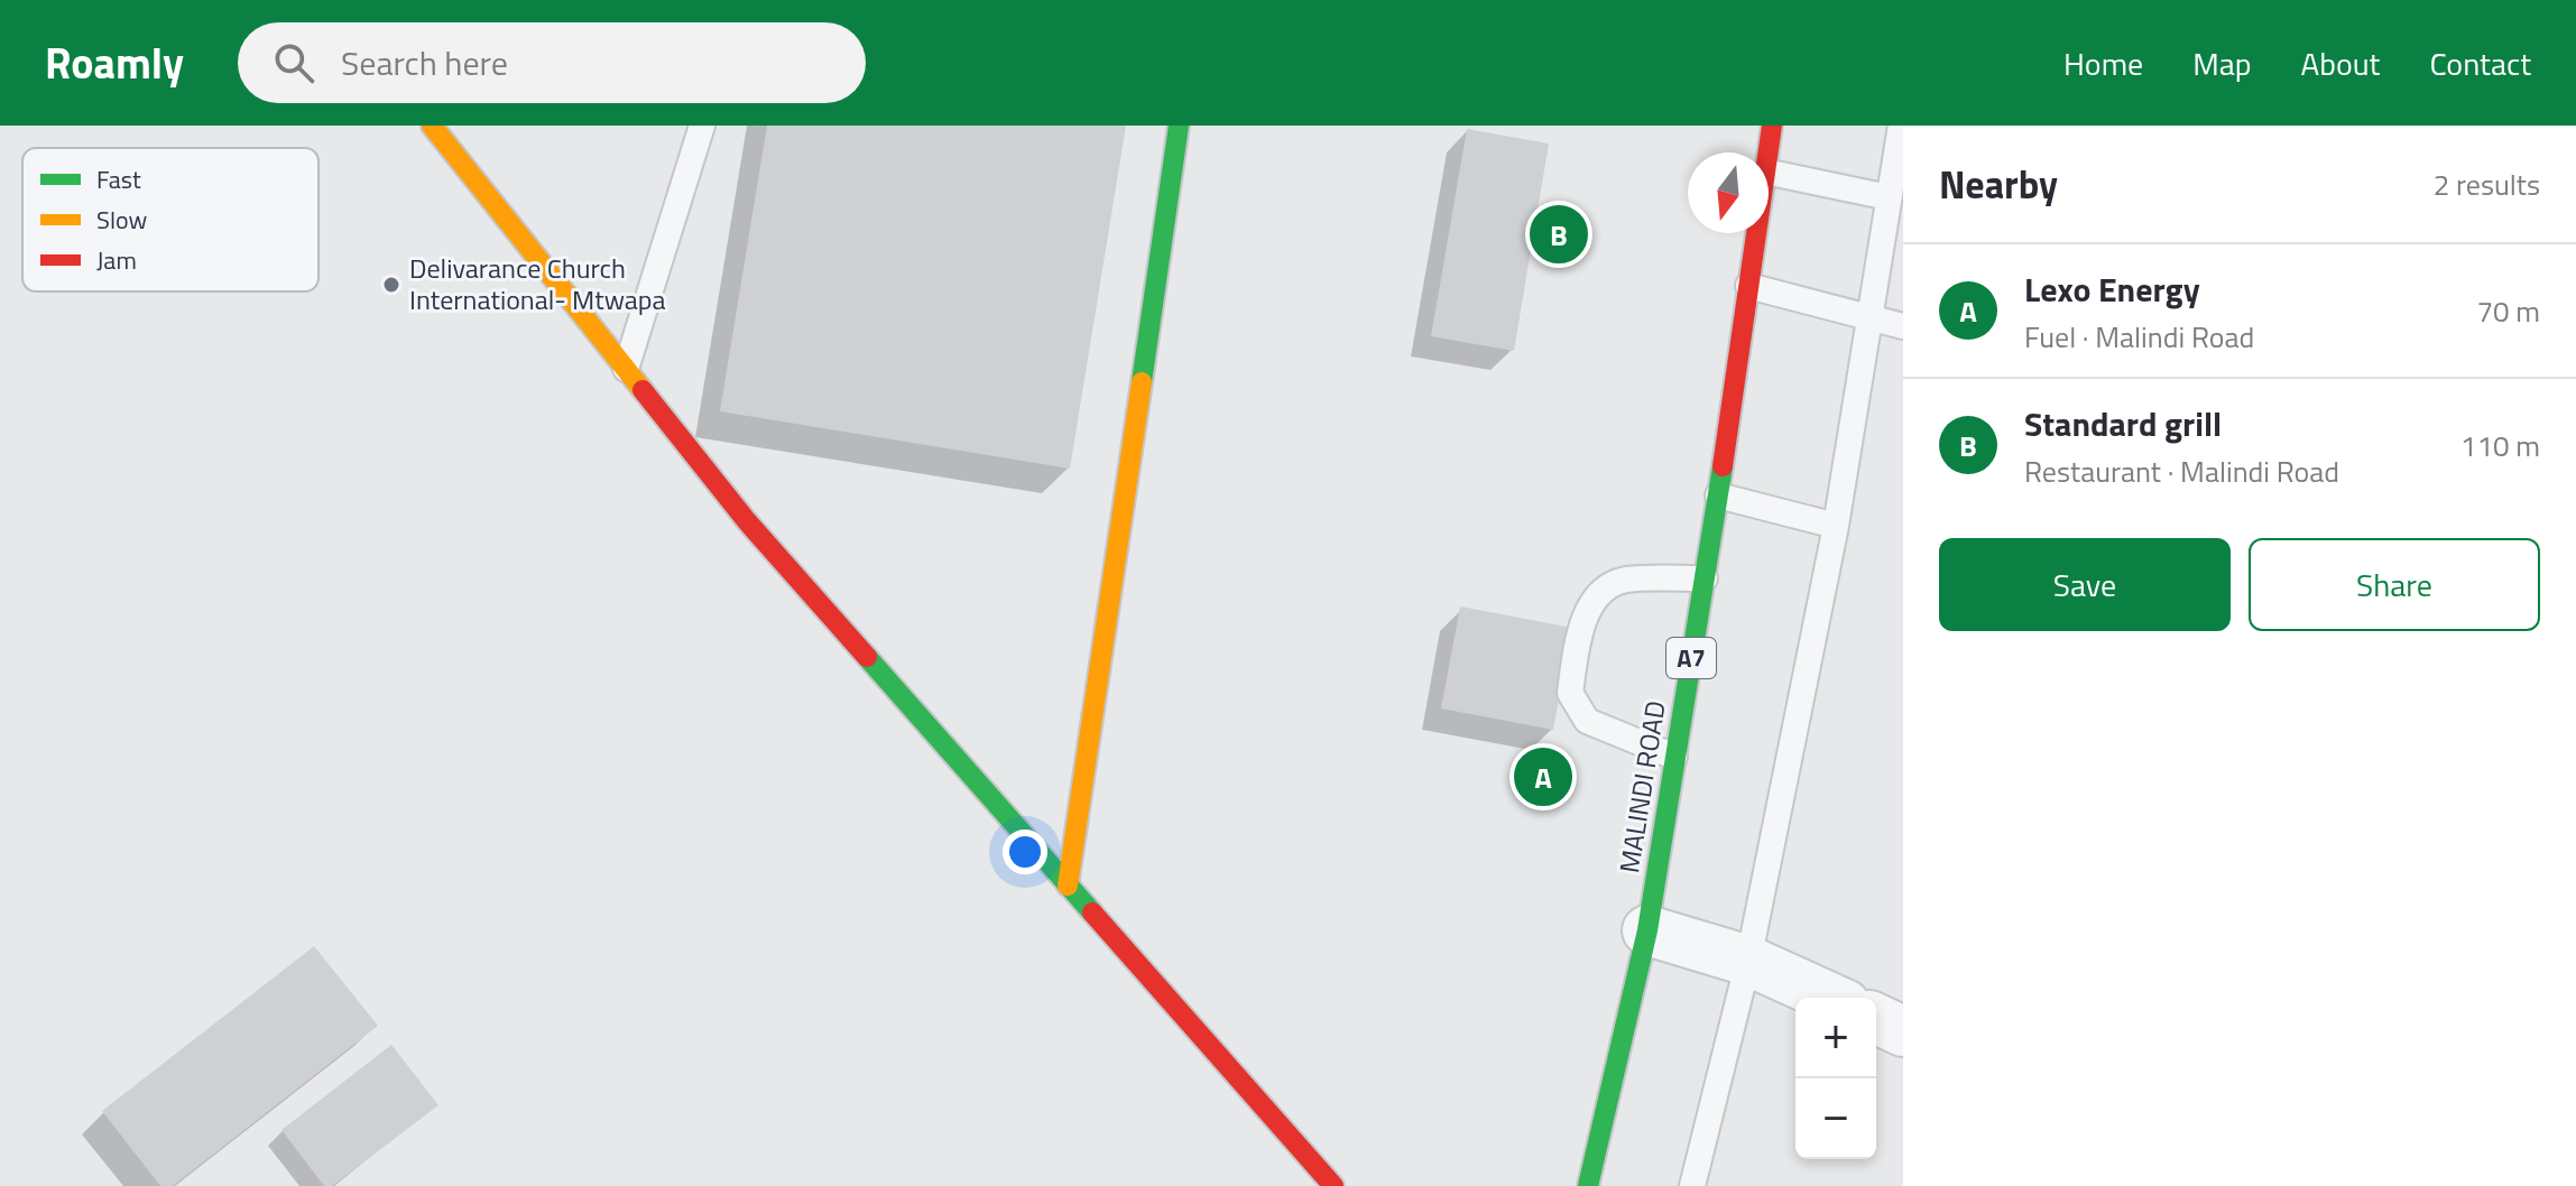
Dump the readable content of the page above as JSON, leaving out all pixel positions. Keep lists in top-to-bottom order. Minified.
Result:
{"streets":{"main road":["A7","MALINDI ROAD"]},"places":["Delivarance Church International- Mtwapa"],"legend":["Fast","Slow","Jam"],"north":"bottom","page":{"header":"Roamly","search":"Search here","nav":["Home","Map","About","Contact"],"heading":["Nearby","2 results"],"pins":["B","A"],"list":[{"mark":"A","name":"Lexo Energy","note":"Fuel · Malindi Road","value":"70 m"},{"mark":"B","name":"Standard grill","note":"Restaurant · Malindi Road","value":"110 m"}],"buttons":["Save","Share"],"map_buttons":["+","−"]}}
